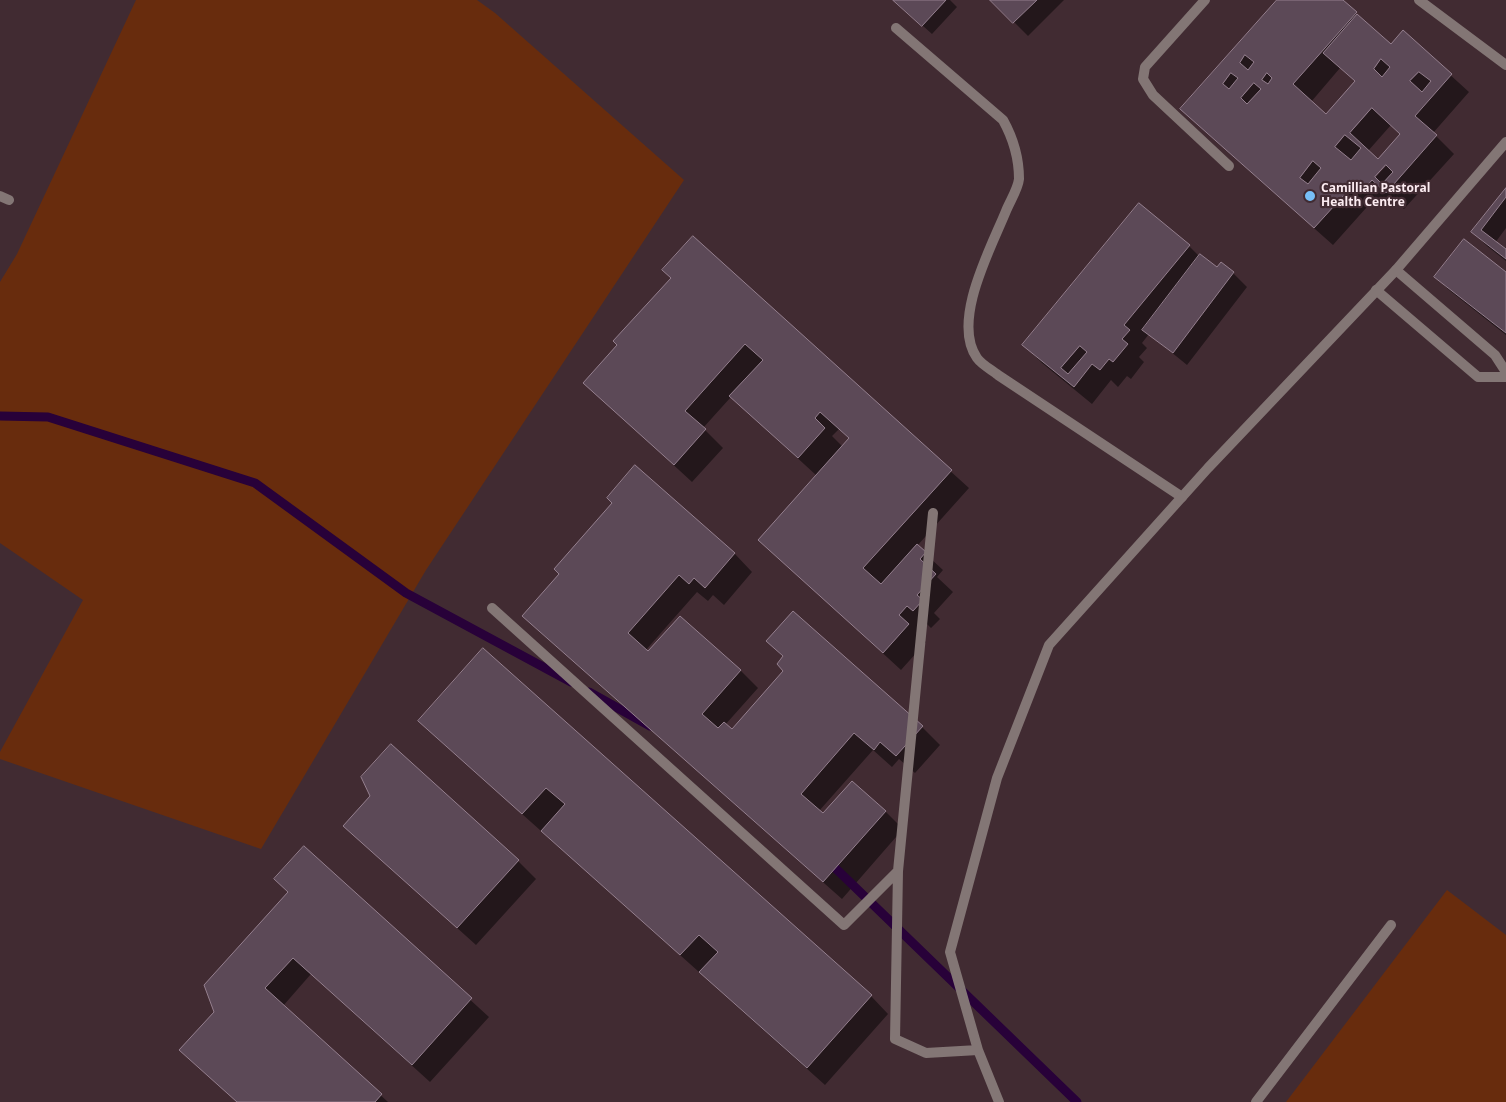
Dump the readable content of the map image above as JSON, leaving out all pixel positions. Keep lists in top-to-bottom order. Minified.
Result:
{"places":["Camillian Pastoral Health Centre"]}
